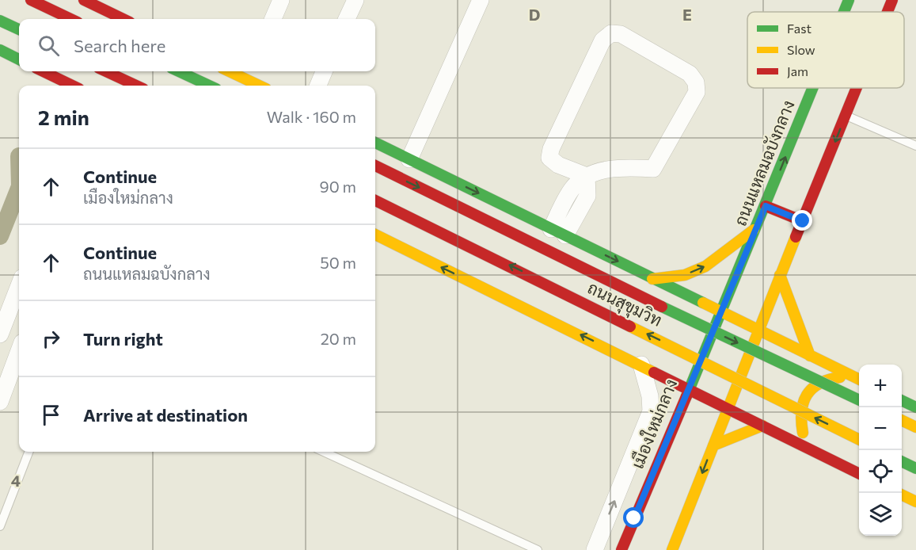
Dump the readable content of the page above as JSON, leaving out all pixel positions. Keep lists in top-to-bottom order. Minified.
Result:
{"streets":{"main road":["ถนนแหลมฉบังกลาง","ถนนสุขุมวิท","เมืองใหม่กลาง"]},"crossings":[["ถนนแหลมฉบังกลาง","เมืองใหม่กลาง"]],"legend":["Fast","Slow","Jam"],"page":{"search":"Search here","heading":["2 min","Walk · 160 m"],"list":[["Continue","เมืองใหม่กลาง","90 m"],["Continue","ถนนแหลมฉบังกลาง","50 m"],["Turn right","20 m"],"Arrive at destination"],"map_buttons":["+","−"]},"grid":{"columns":["D","E"],"rows":["4"]}}
